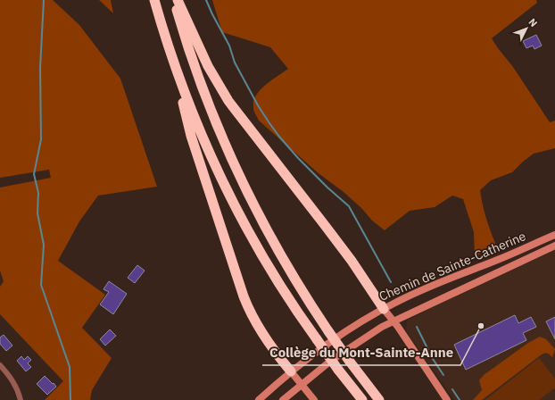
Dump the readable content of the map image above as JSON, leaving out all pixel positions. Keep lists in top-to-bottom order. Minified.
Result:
{"streets":{"main road":["Chemin de Sainte-Catherine"]},"places":["Collège du Mont-Sainte-Anne"],"north":"top right"}
